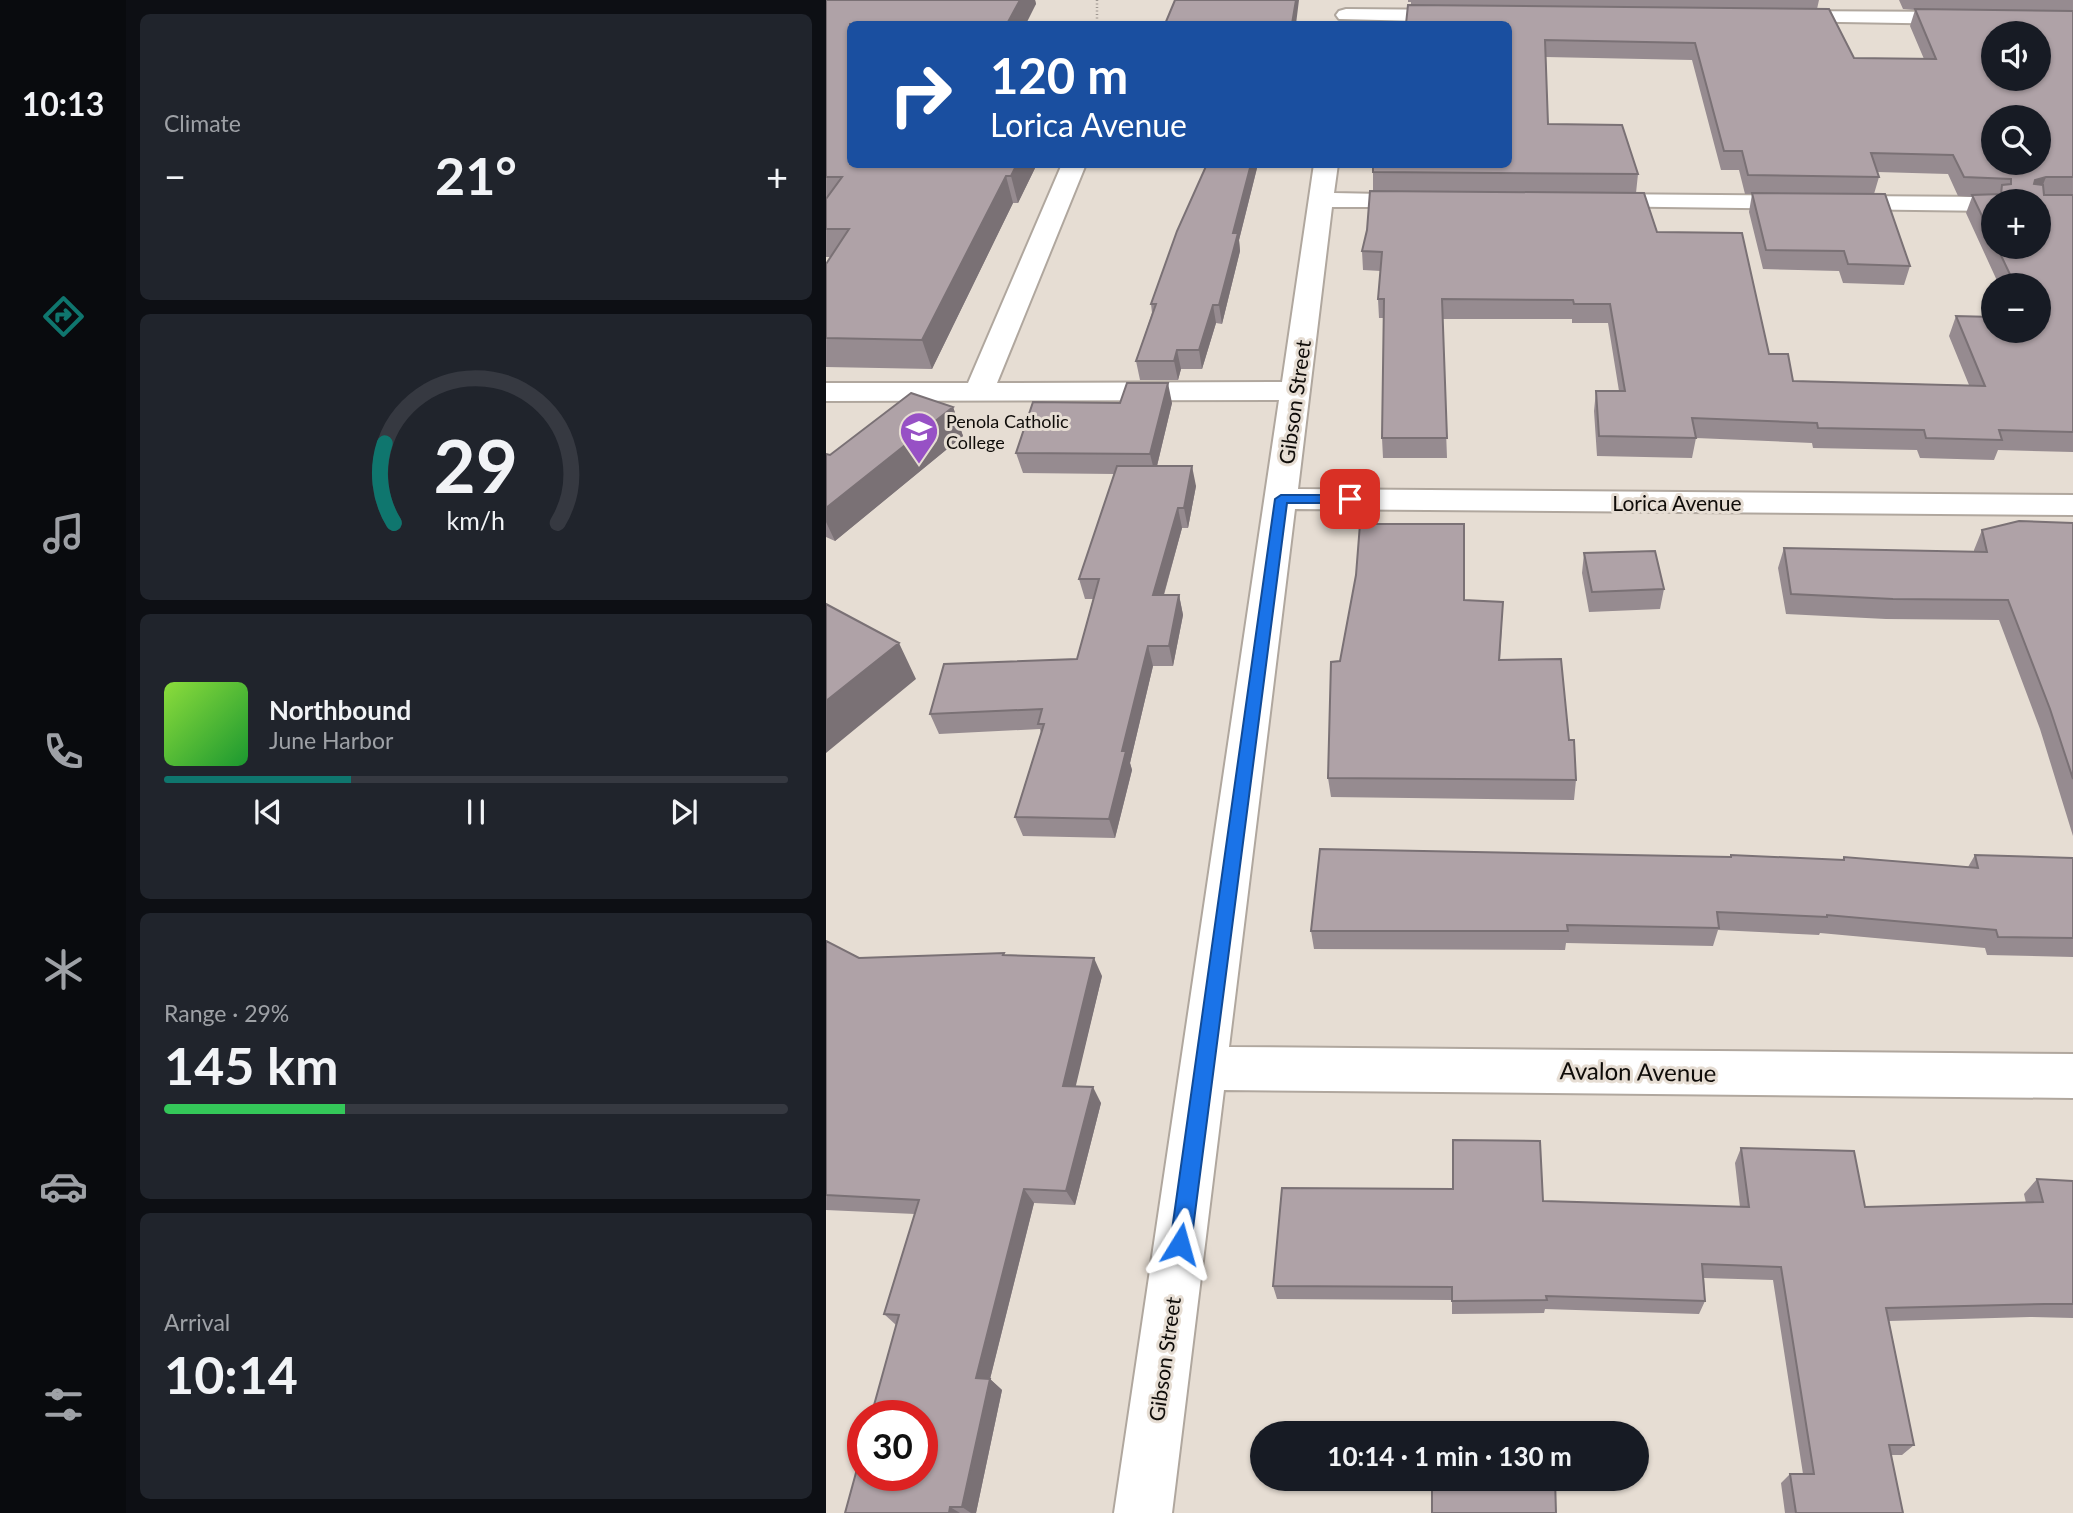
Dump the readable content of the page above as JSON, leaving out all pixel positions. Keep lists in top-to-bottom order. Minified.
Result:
{"streets":{"street":["Gibson Street","Lorica Avenue","Avalon Avenue"]},"crossings":[["Gibson Street","Lorica Avenue"],["Gibson Street","Avalon Avenue"]],"places":{"school or university":["Penola Catholic College"]},"page":{"tabs":"10:13","tile":["Climate",["Range · 29%","145 km"],["Arrival","10:14"]],"map_buttons":["+","−"],"turn":["120 m","Lorica Avenue"],"heat":["−","21°","+"],"song":["Northbound","June Harbor"],"limit":"30","trip":"10:14 · 1 min · 130 m","gauge":["29","km/h"]}}
